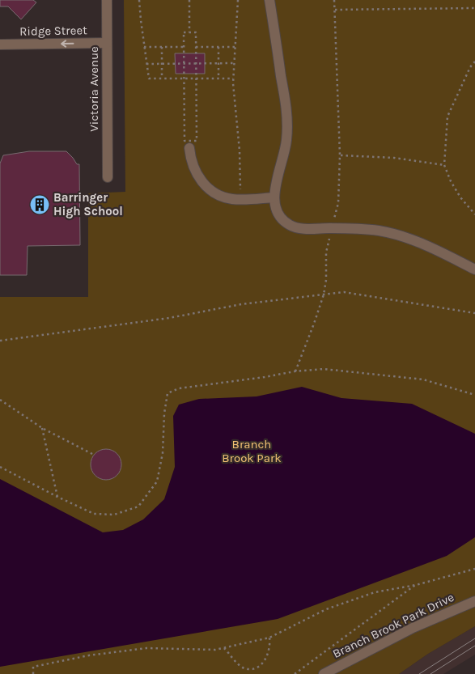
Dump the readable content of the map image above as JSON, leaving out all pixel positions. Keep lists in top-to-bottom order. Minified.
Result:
{"streets":{"street":["Ridge Street","Victoria Avenue","Branch Brook Park Drive"]},"crossings":[["Ridge Street","Victoria Avenue"]],"one_way":["Ridge Street"],"parks":["Branch Brook Park"],"places":{"building":["Barringer High School"]}}
